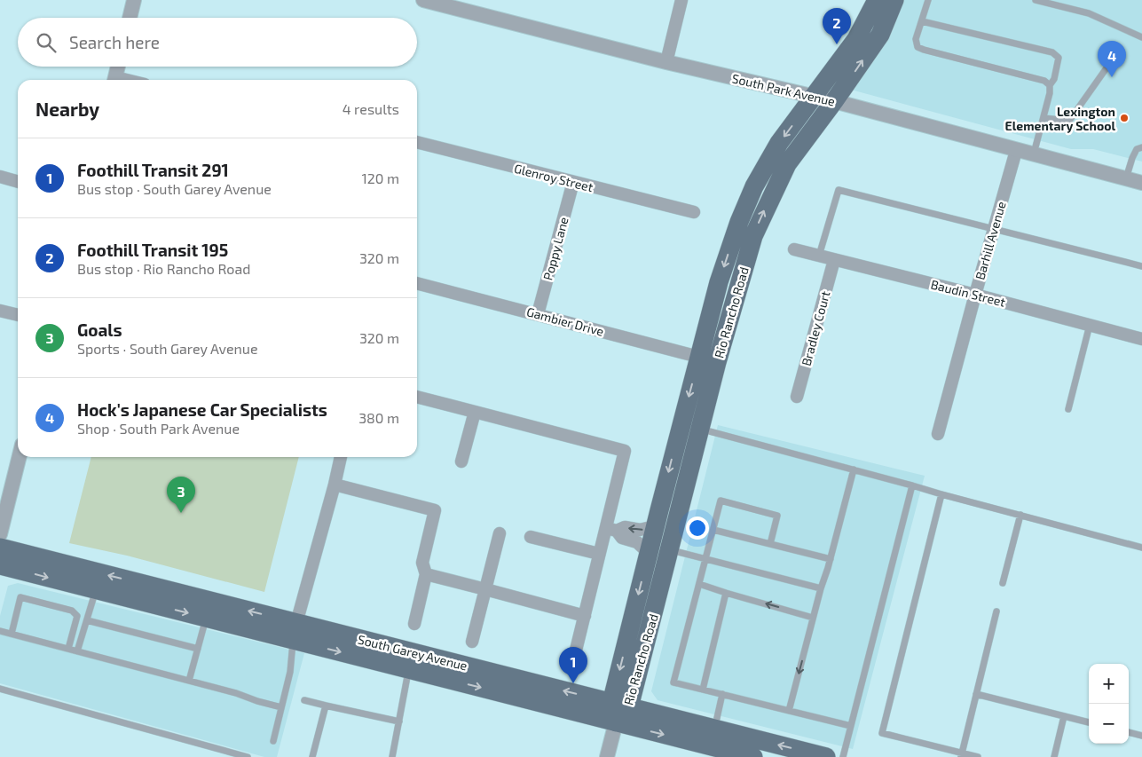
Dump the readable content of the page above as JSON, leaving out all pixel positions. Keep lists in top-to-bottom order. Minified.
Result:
{"streets":{"main road":["Rio Rancho Road","South Garey Avenue"],"street":["South Park Avenue","Glenroy Street","Barhill Avenue","Poppy Lane","Baudin Street","Gambier Drive","Bradley Court"]},"crossings":[["South Park Avenue","Barhill Avenue"],["South Park Avenue","Rio Rancho Road"],["Glenroy Street","Poppy Lane"],["Barhill Avenue","Baudin Street"],["Poppy Lane","Gambier Drive"],["Baudin Street","Bradley Court"],["Rio Rancho Road","Gambier Drive"],["Rio Rancho Road","South Garey Avenue"]],"places":["Lexington Elementary School"],"page":{"pins":["2","4","3","1"],"search":"Search here","heading":["Nearby","4 results"],"list":[{"mark":"1","name":"Foothill Transit 291","note":"Bus stop · South Garey Avenue","value":"120 m"},{"mark":"2","name":"Foothill Transit 195","note":"Bus stop · Rio Rancho Road","value":"320 m"},{"mark":"3","name":"Goals","note":"Sports · South Garey Avenue","value":"320 m"},{"mark":"4","name":"Hock's Japanese Car Specialists","note":"Shop · South Park Avenue","value":"380 m"}],"map_buttons":["+","−"]}}
